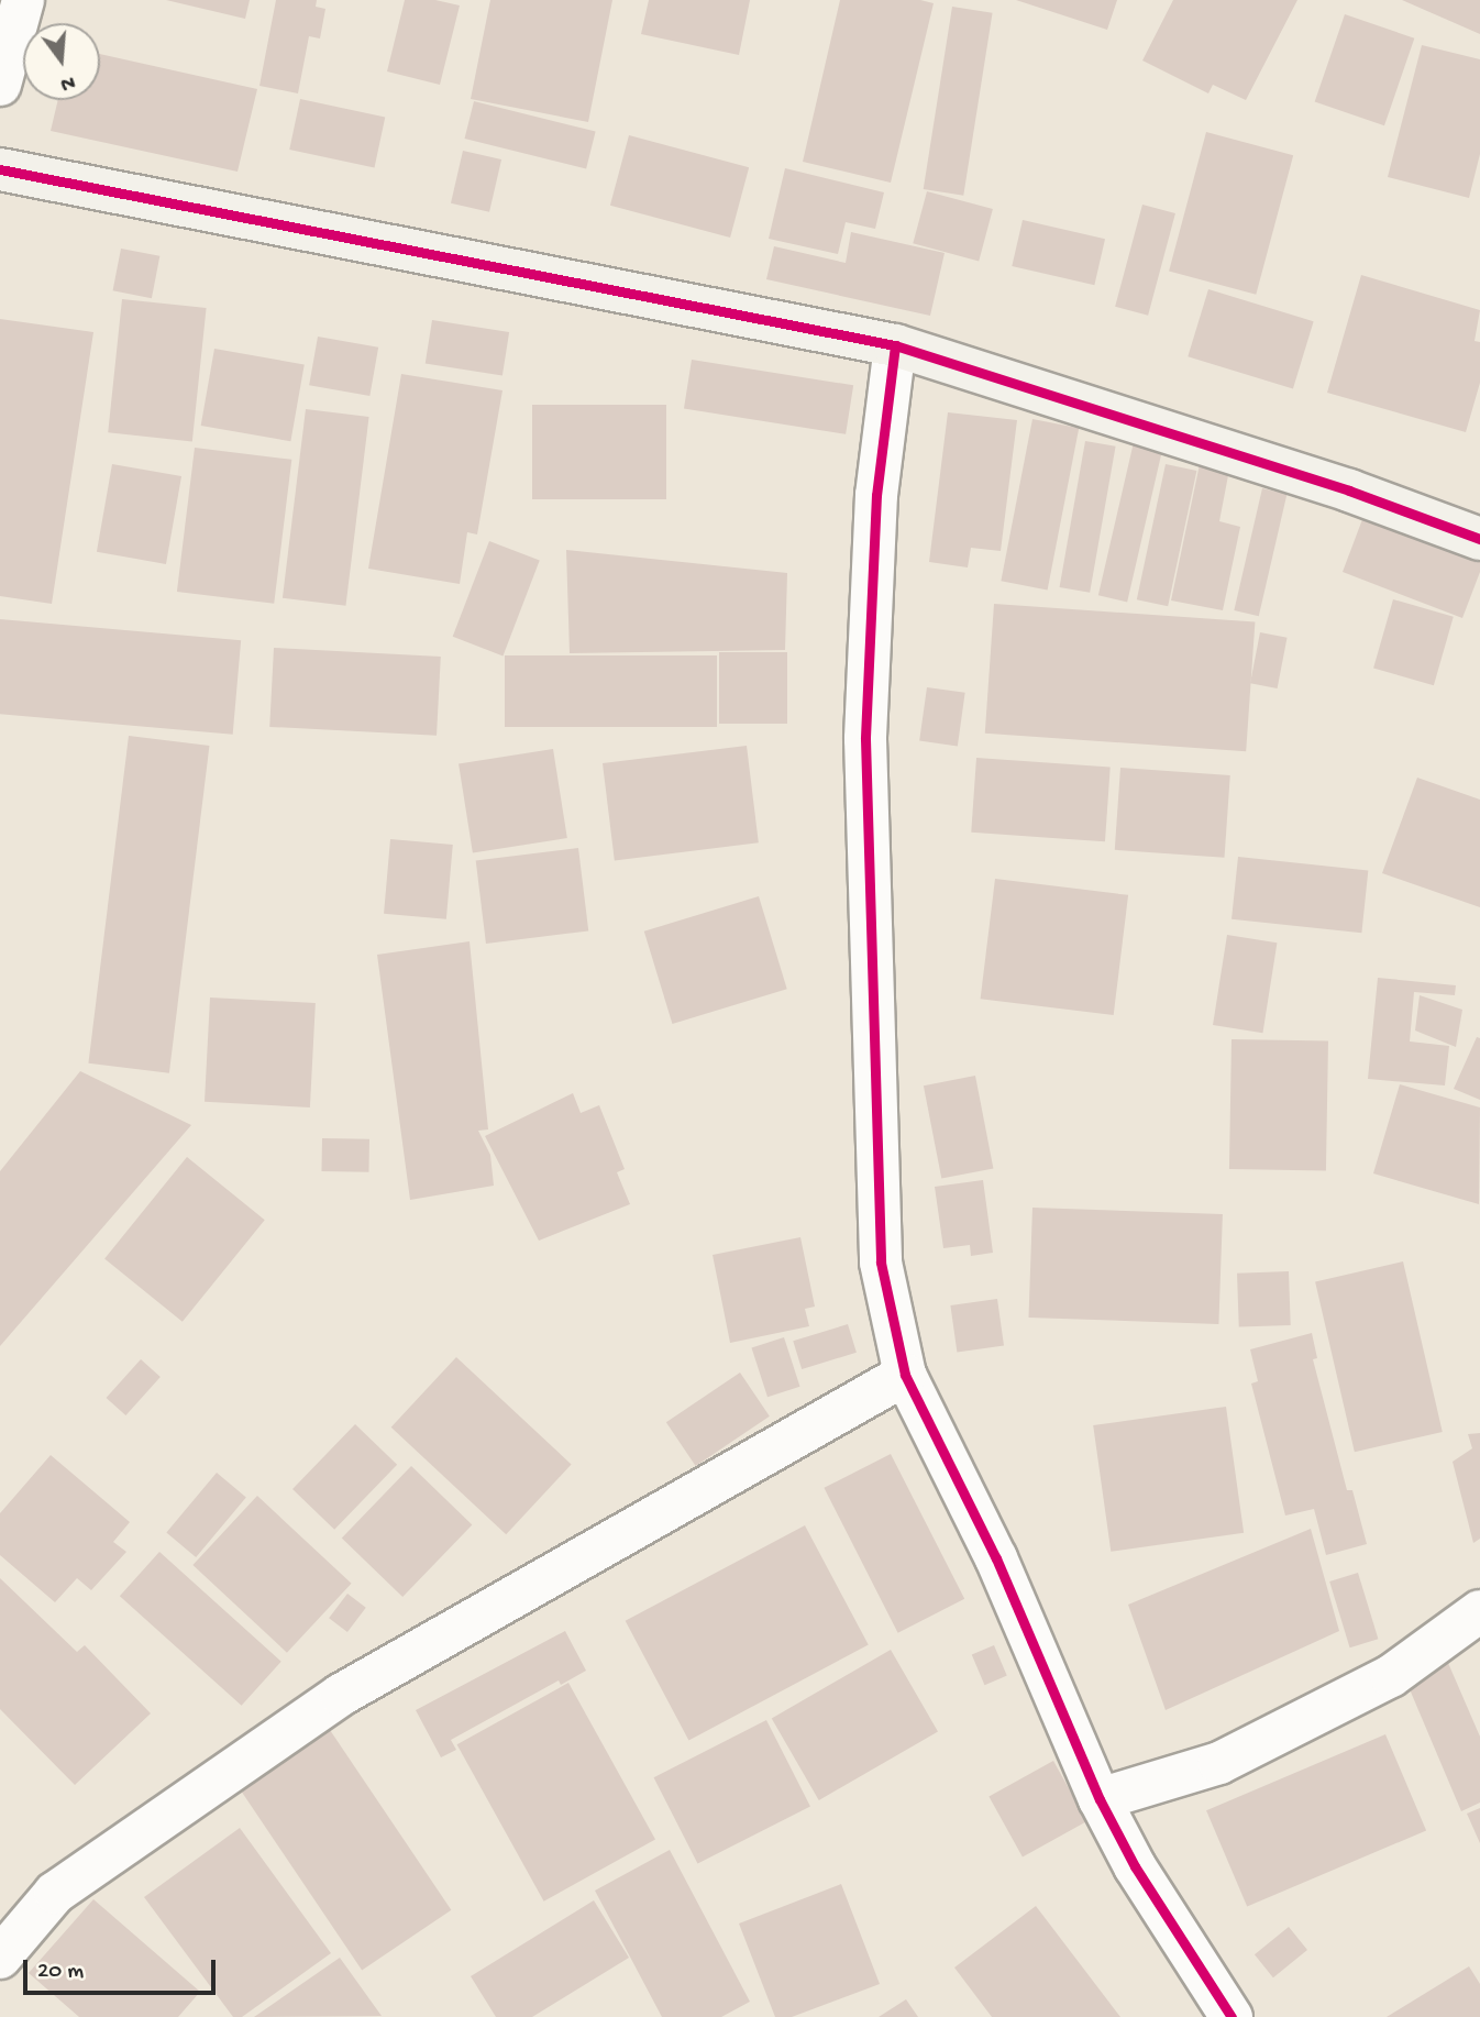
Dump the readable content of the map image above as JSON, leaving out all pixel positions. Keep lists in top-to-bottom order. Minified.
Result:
{"scale_bar":"20 m","north":"bottom"}
